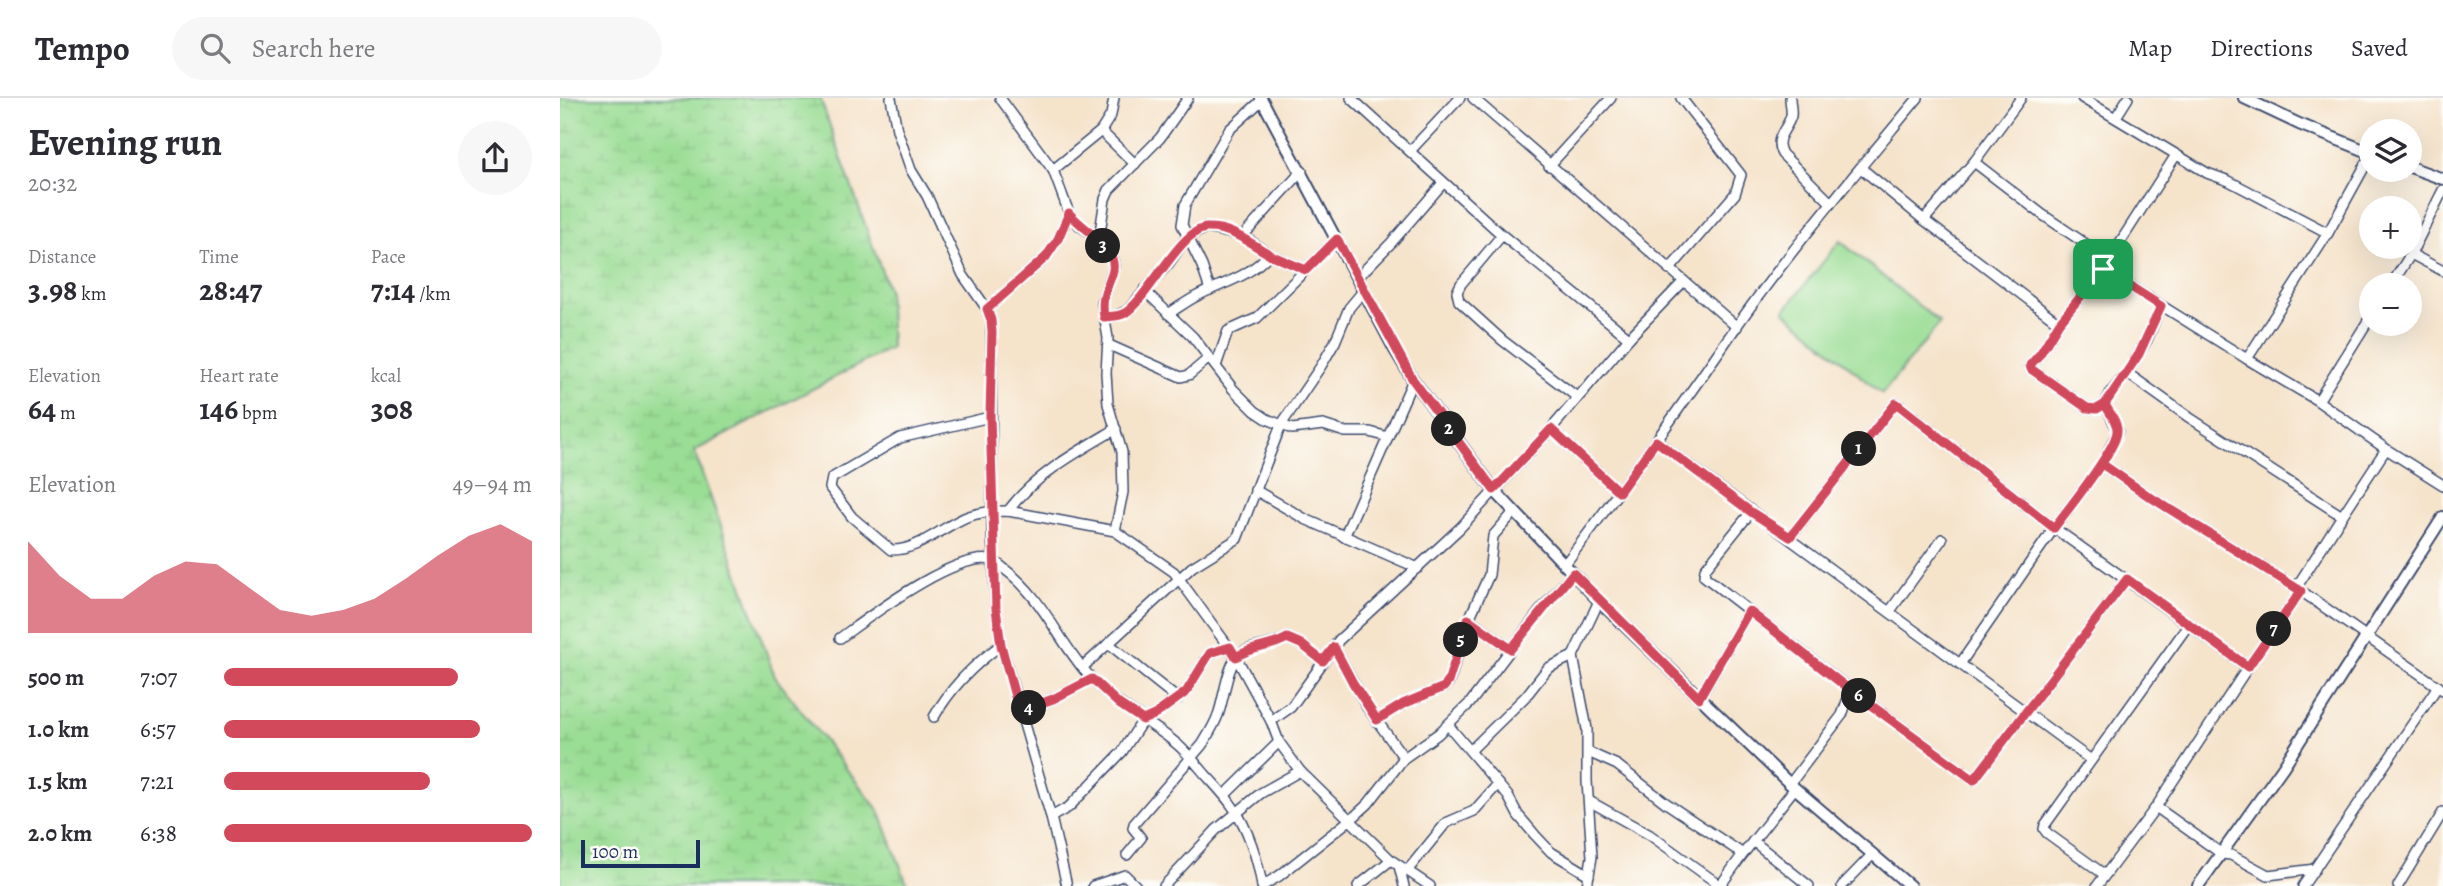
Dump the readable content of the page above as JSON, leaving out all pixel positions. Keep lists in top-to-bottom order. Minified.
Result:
{"scale_bar":"100 m","page":{"header":"Tempo","search":"Search here","nav":["Map","Directions","Saved"],"heading":["Evening run","20:32"],"map_buttons":["+","−"],"stats":[["Distance","3.98 km"],["Time","28:47"],["Pace","7:14 /km"],["Elevation","64 m"],["Heart rate","146 bpm"],["kcal","308"]],"pins":["3","2","1","7","5","6","4"],"chart":["Elevation","49–94 m"],"list":[{"name":"500 m","note":"7:07"},{"name":"1.0 km","note":"6:57"},{"name":"1.5 km","note":"7:21"},{"name":"2.0 km","note":"6:38"}],"scale":"100 m"}}
